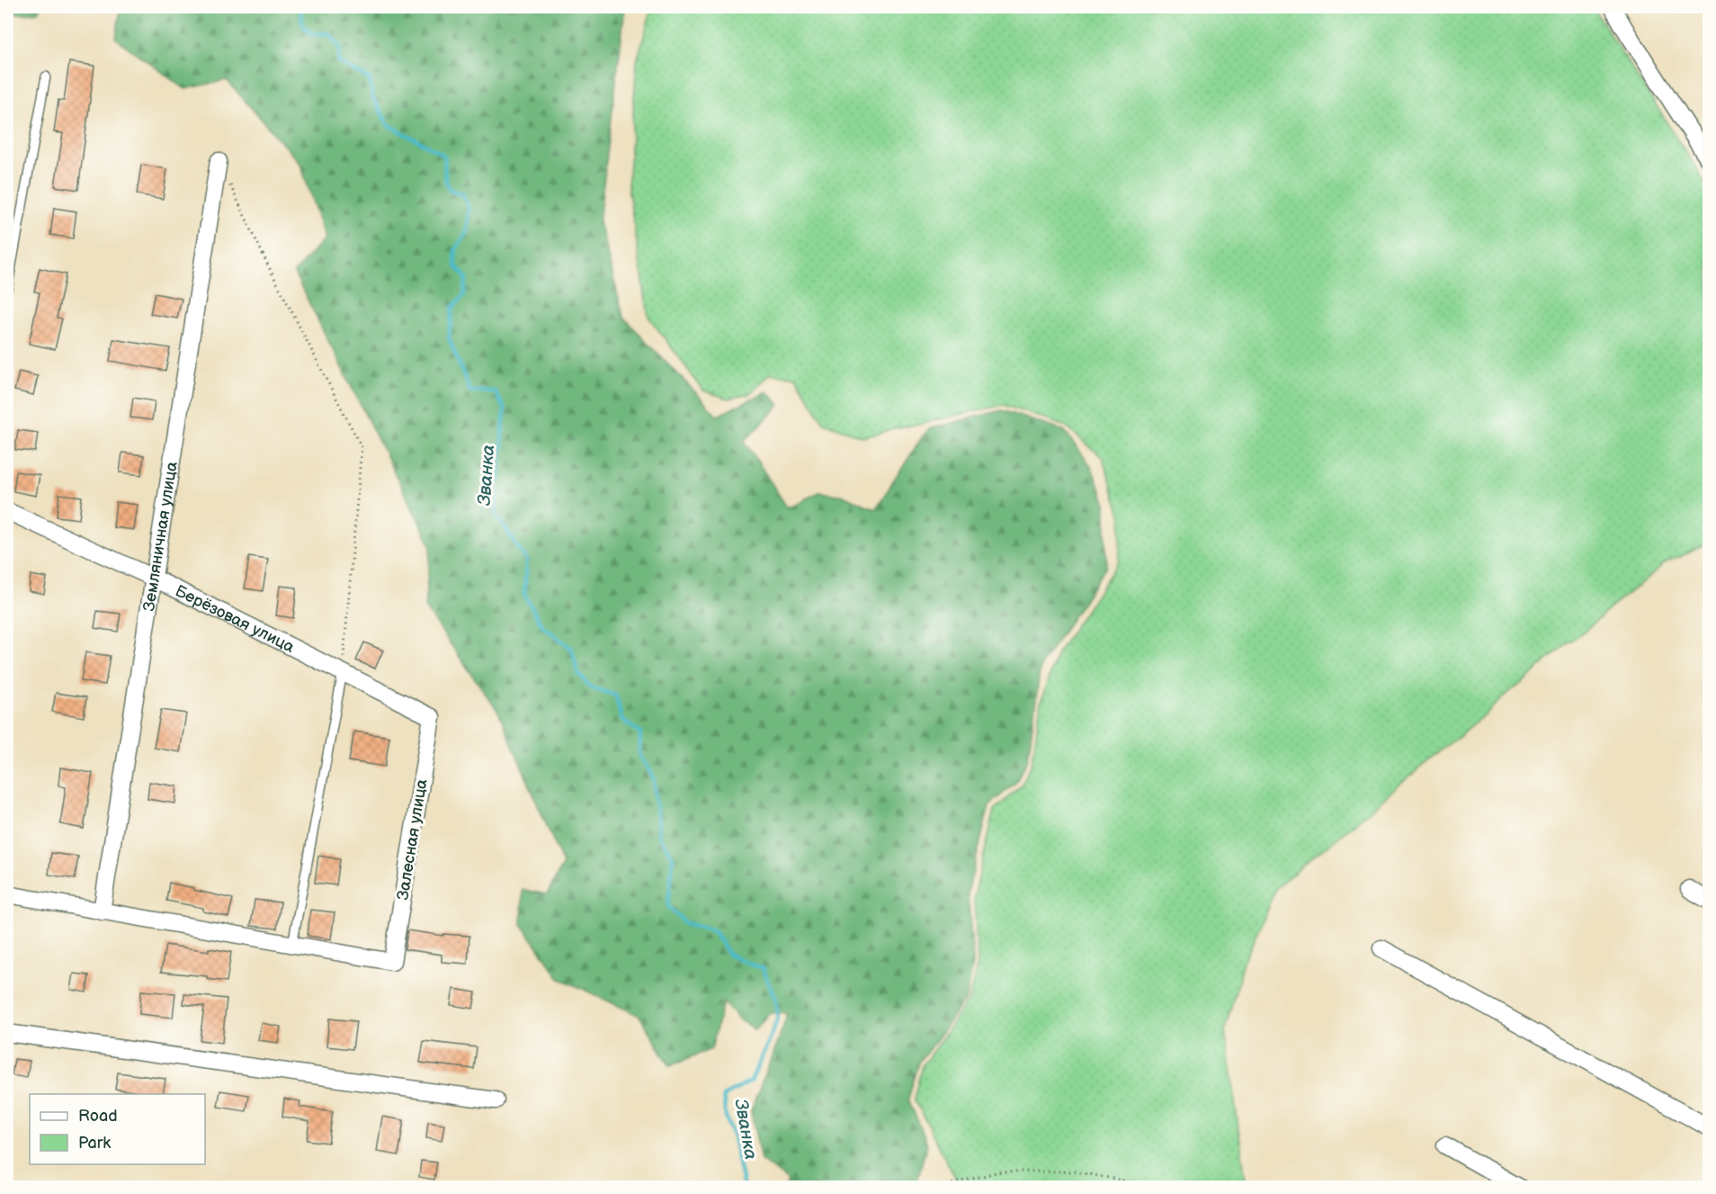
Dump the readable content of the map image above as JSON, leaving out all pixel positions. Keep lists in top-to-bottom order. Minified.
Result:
{"streets":{"street":["Земляничная улица","Берёзовая улица","Залесная улица"]},"crossings":[["Земляничная улица","Берёзовая улица"],["Берёзовая улица","Залесная улица"]],"water":["Званка"],"legend":["Road","Park"]}
